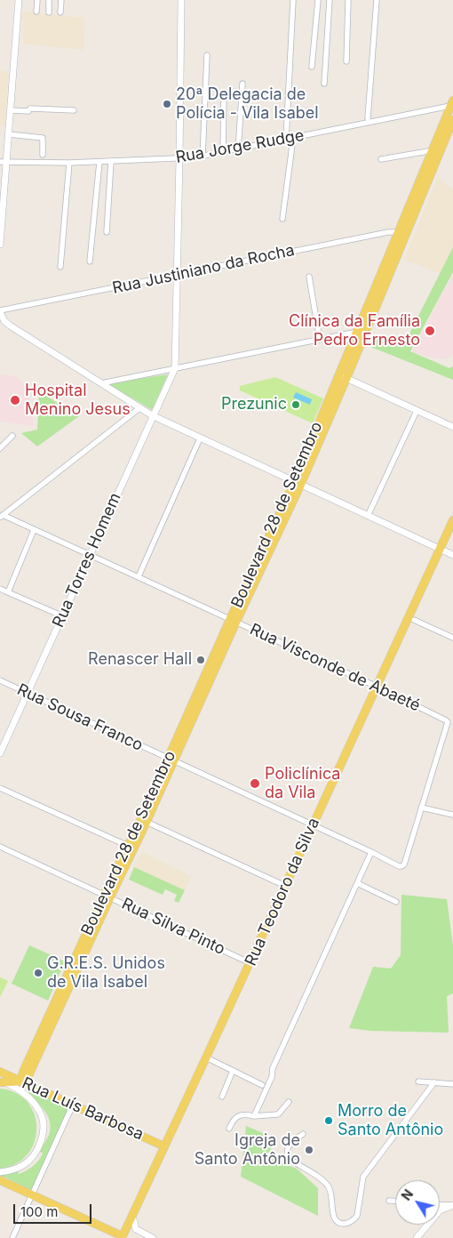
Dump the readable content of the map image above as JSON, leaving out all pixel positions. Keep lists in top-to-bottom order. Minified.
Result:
{"streets":{"main road":["Boulevard 28 de Setembro","Rua Teodoro da Silva","Rua Luís Barbosa"],"street":["Rua Jorge Rudge","Rua Justiniano da Rocha","Rua Torres Homem","Rua Visconde de Abaeté","Rua Sousa Franco","Rua Silva Pinto"]},"crossings":[["Rua Jorge Rudge","Boulevard 28 de Setembro"],["Rua Justiniano da Rocha","Boulevard 28 de Setembro"],["Boulevard 28 de Setembro","Rua Visconde de Abaeté"],["Boulevard 28 de Setembro","Rua Sousa Franco"],["Boulevard 28 de Setembro","Rua Silva Pinto"],["Boulevard 28 de Setembro","Rua Luís Barbosa"],["Rua Torres Homem","Rua Visconde de Abaeté"],["Rua Torres Homem","Rua Sousa Franco"],["Rua Visconde de Abaeté","Rua Teodoro da Silva"],["Rua Sousa Franco","Rua Teodoro da Silva"],["Rua Teodoro da Silva","Rua Silva Pinto"],["Rua Teodoro da Silva","Rua Luís Barbosa"]],"places":["20ª Delegacia de Polícia - Vila Isabel","Clínica da Família Pedro Ernesto","Hospital Menino Jesus","Prezunic","Renascer Hall","Policlínica da Vila","G.R.E.S. Unidos de Vila Isabel","Morro de Santo Antônio","Igreja de Santo Antônio"],"scale_bar":"100 m","north":"top left"}
